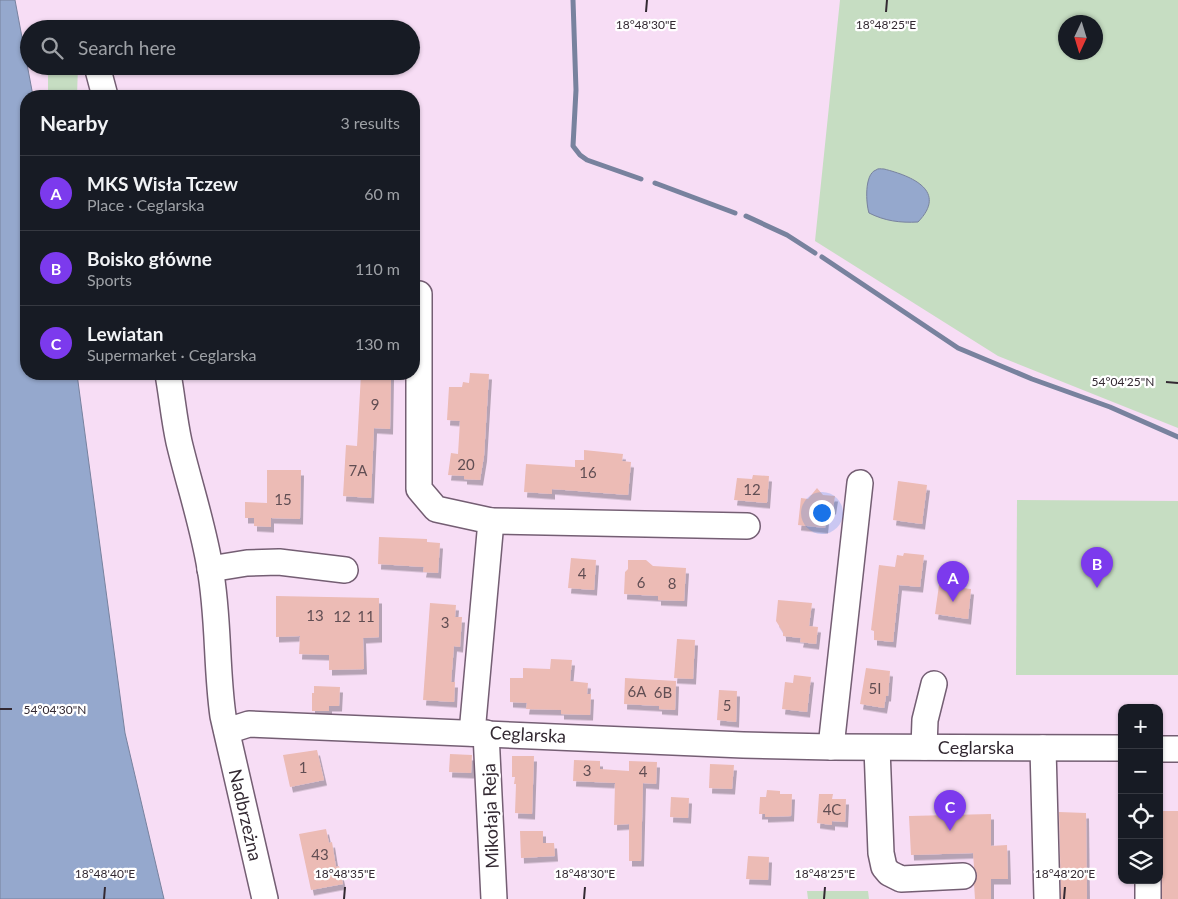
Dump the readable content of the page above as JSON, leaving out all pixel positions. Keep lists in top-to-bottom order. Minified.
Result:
{"streets":{"street":["Ceglarska","Nadbrzeżna","Mikołaja Reja"]},"crossings":[["Ceglarska","Nadbrzeżna"],["Ceglarska","Mikołaja Reja"]],"house_numbers":["9","20","7A","16","12","15","4","6","8","13","12","11","3","5I","6A","6B","5","1","3","4","4C","43"],"north":"bottom","page":{"search":"Search here","heading":["Nearby","3 results"],"list":[{"mark":"A","name":"MKS Wisła Tczew","note":"Place · Ceglarska","value":"60 m"},{"mark":"B","name":"Boisko główne","note":"Sports","value":"110 m"},{"mark":"C","name":"Lewiatan","note":"Supermarket · Ceglarska","value":"130 m"}],"pins":["B","A","C"],"map_buttons":["+","−"]},"coordinates":["18°48'30\"E","18°48'25\"E","54°04'25\"N","54°04'30\"N","18°48'40\"E","18°48'35\"E","18°48'20\"E"]}
